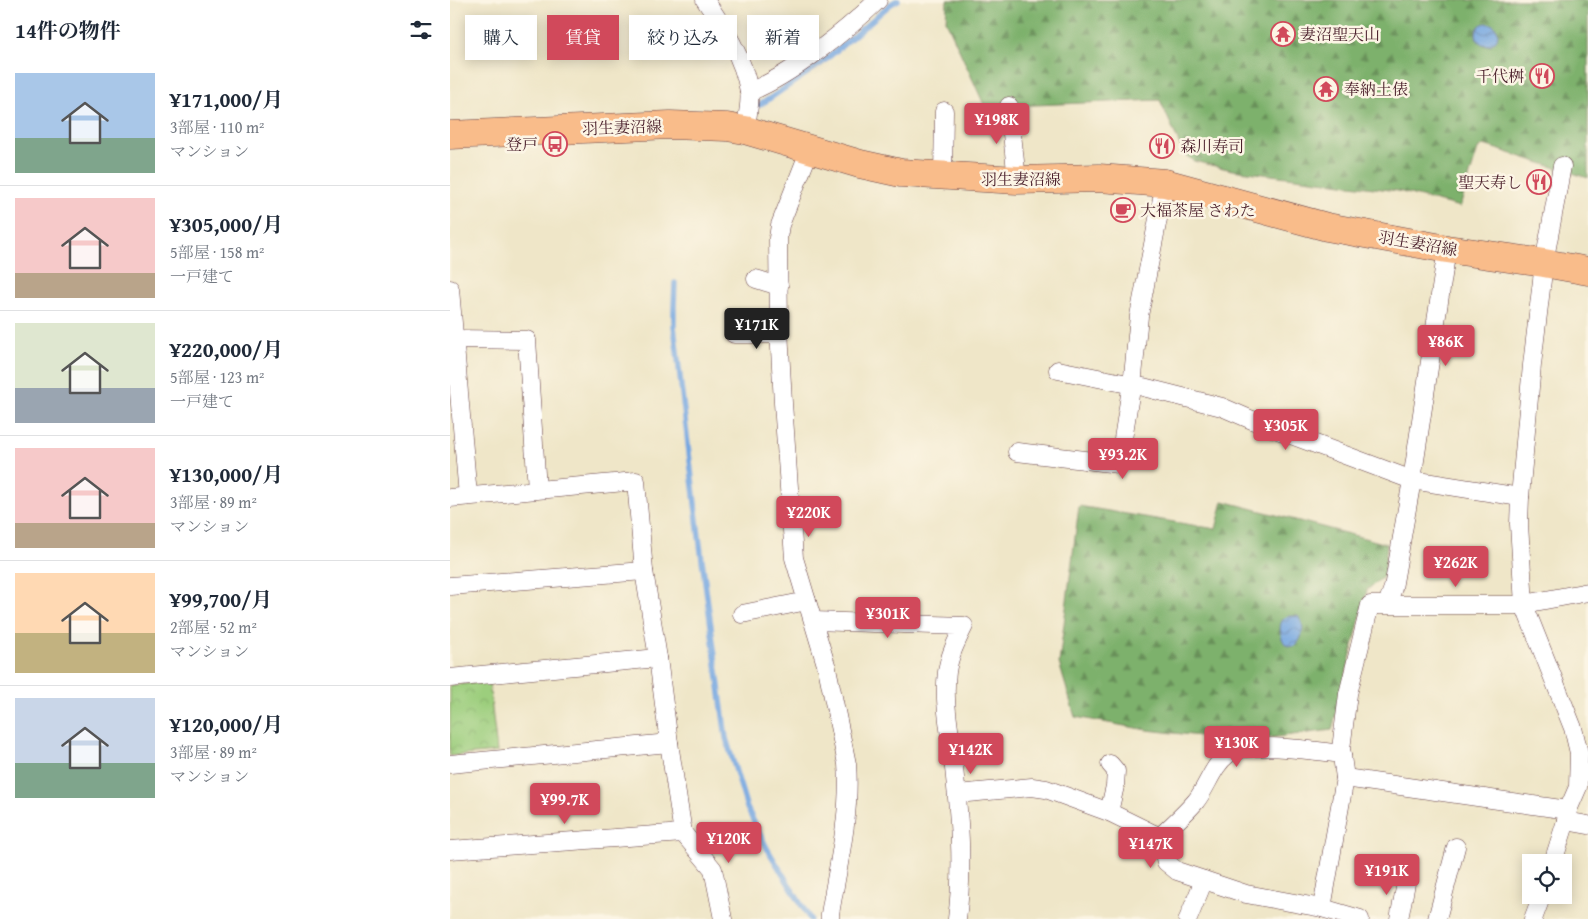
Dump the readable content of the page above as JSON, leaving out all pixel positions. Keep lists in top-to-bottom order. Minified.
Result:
{"streets":{"main road":["羽生妻沼線"]},"places":{"temple":["妻沼聖天山","奉納土俵"],"restaurant":["千代桝","森川寿司","聖天寿し"],"bus stop":["登戸"],"cafe":["大福茶屋 さわた"]},"page":{"heading":"14件の物件","chip":["購入","賃貸","絞り込み","新着"],"list":[{"name":"¥171,000/月","note":"3部屋 · 110 m² · マンション"},{"name":"¥305,000/月","note":"5部屋 · 158 m² · 一戸建て"},{"name":"¥220,000/月","note":"5部屋 · 123 m² · 一戸建て"},{"name":"¥130,000/月","note":"3部屋 · 89 m² · マンション"},{"name":"¥99,700/月","note":"2部屋 · 52 m² · マンション"},{"name":"¥120,000/月","note":"3部屋 · 89 m² · マンション"}],"price":["¥198K","¥171K","¥86K","¥305K","¥93.2K","¥220K","¥262K","¥301K","¥130K","¥142K","¥99.7K","¥120K","¥147K","¥191K"]}}
